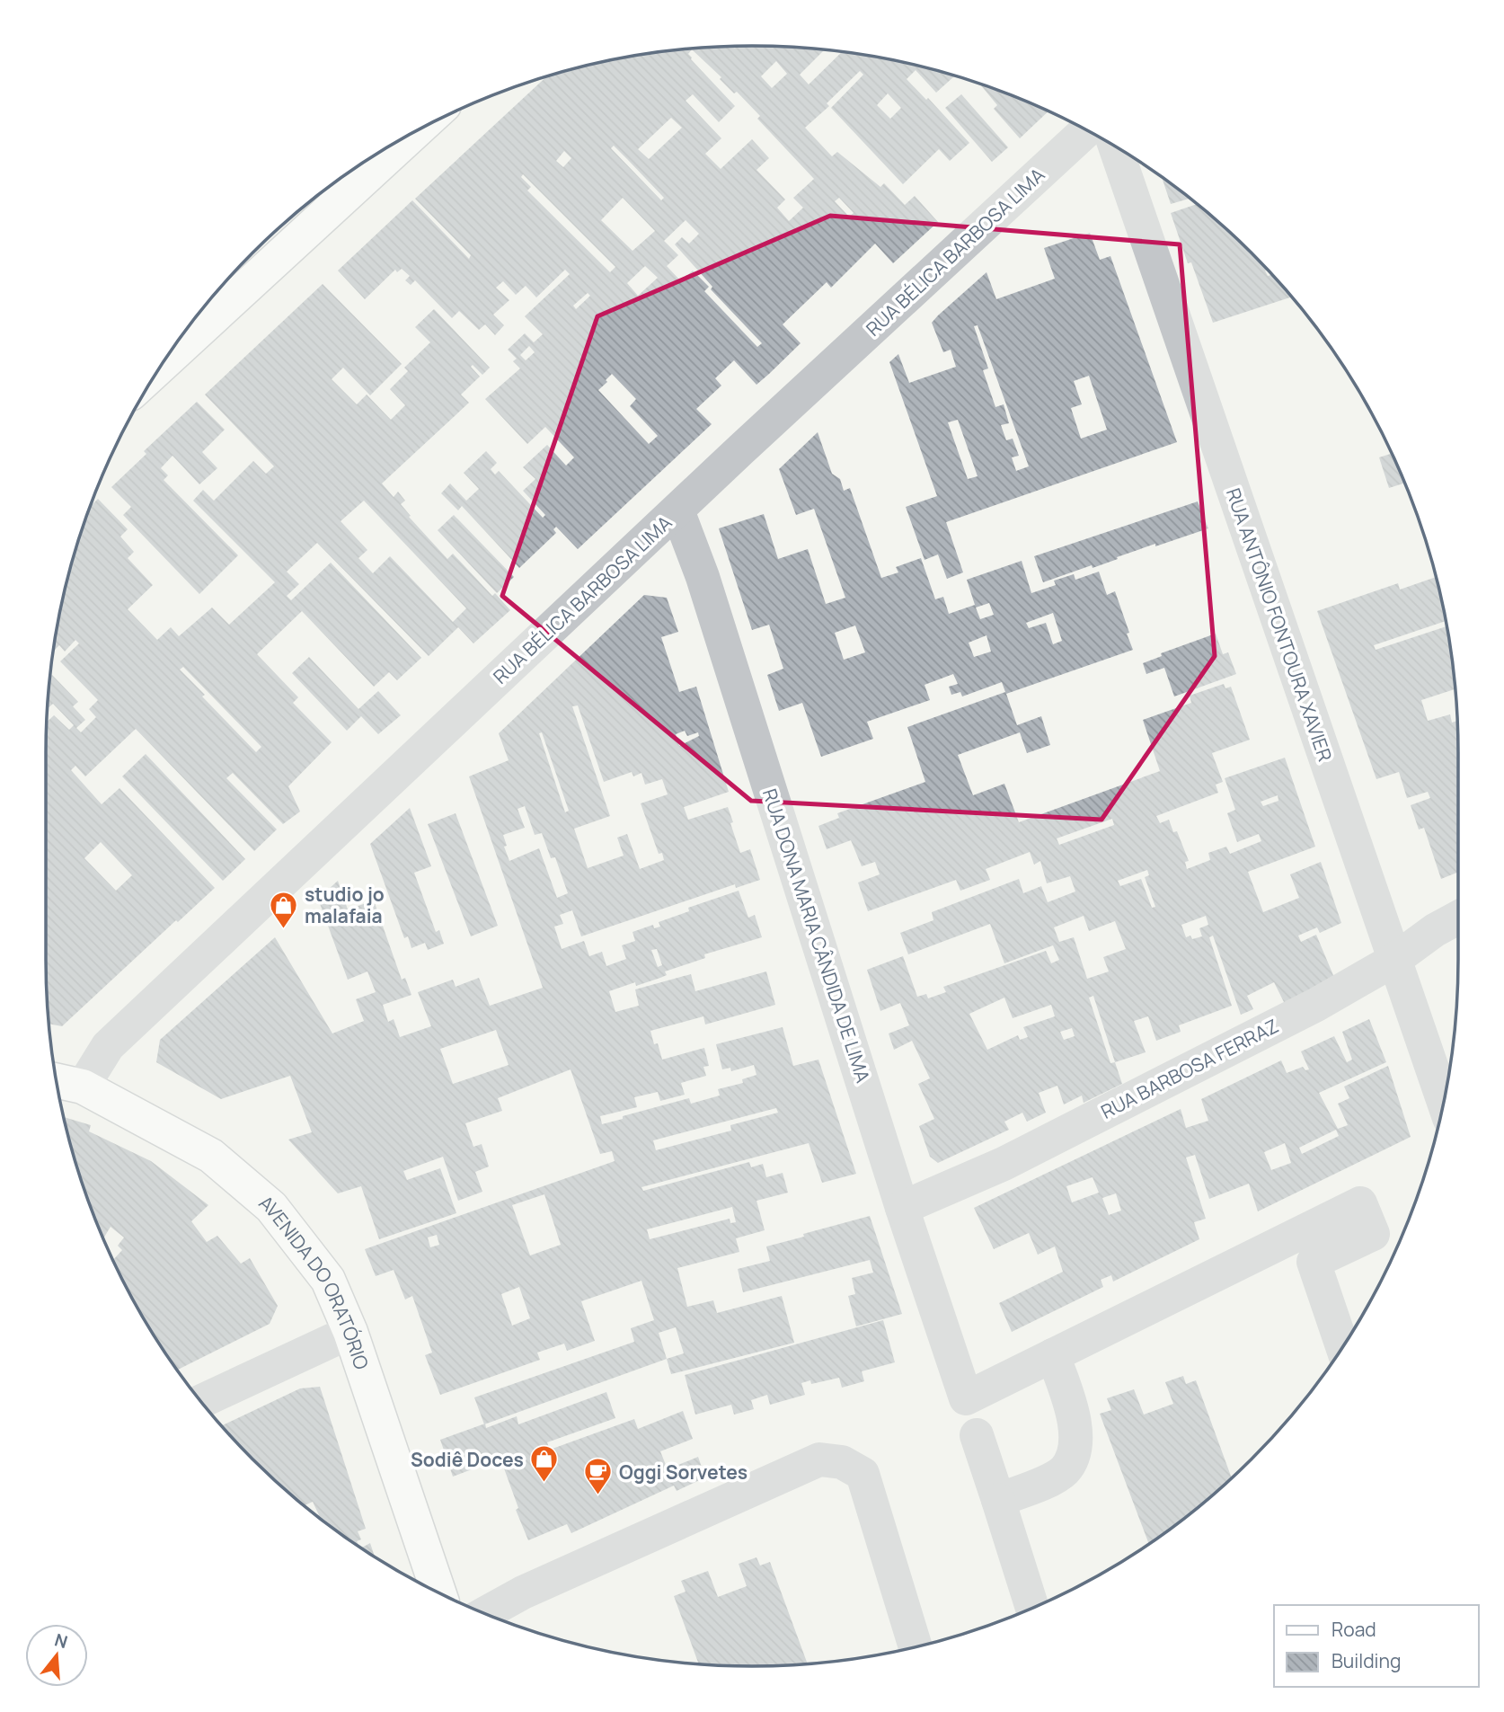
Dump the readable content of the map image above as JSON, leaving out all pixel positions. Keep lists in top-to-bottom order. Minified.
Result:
{"streets":{"main road":["AVENIDA DO ORATÓRIO"],"street":["RUA BÉLICA BARBOSA LIMA","RUA ANTÔNIO FONTOURA XAVIER","RUA DONA MARIA CÂNDIDA DE LIMA","RUA BARBOSA FERRAZ"]},"crossings":[["RUA BÉLICA BARBOSA LIMA","RUA DONA MARIA CÂNDIDA DE LIMA"],["RUA BÉLICA BARBOSA LIMA","AVENIDA DO ORATÓRIO"],["RUA ANTÔNIO FONTOURA XAVIER","RUA BARBOSA FERRAZ"],["RUA DONA MARIA CÂNDIDA DE LIMA","RUA BARBOSA FERRAZ"]],"places":{"shop":["studio jo malafaia","Sodiê Doces"],"cafe":["Oggi Sorvetes"]},"legend":["Road","Building"],"north":"top"}
